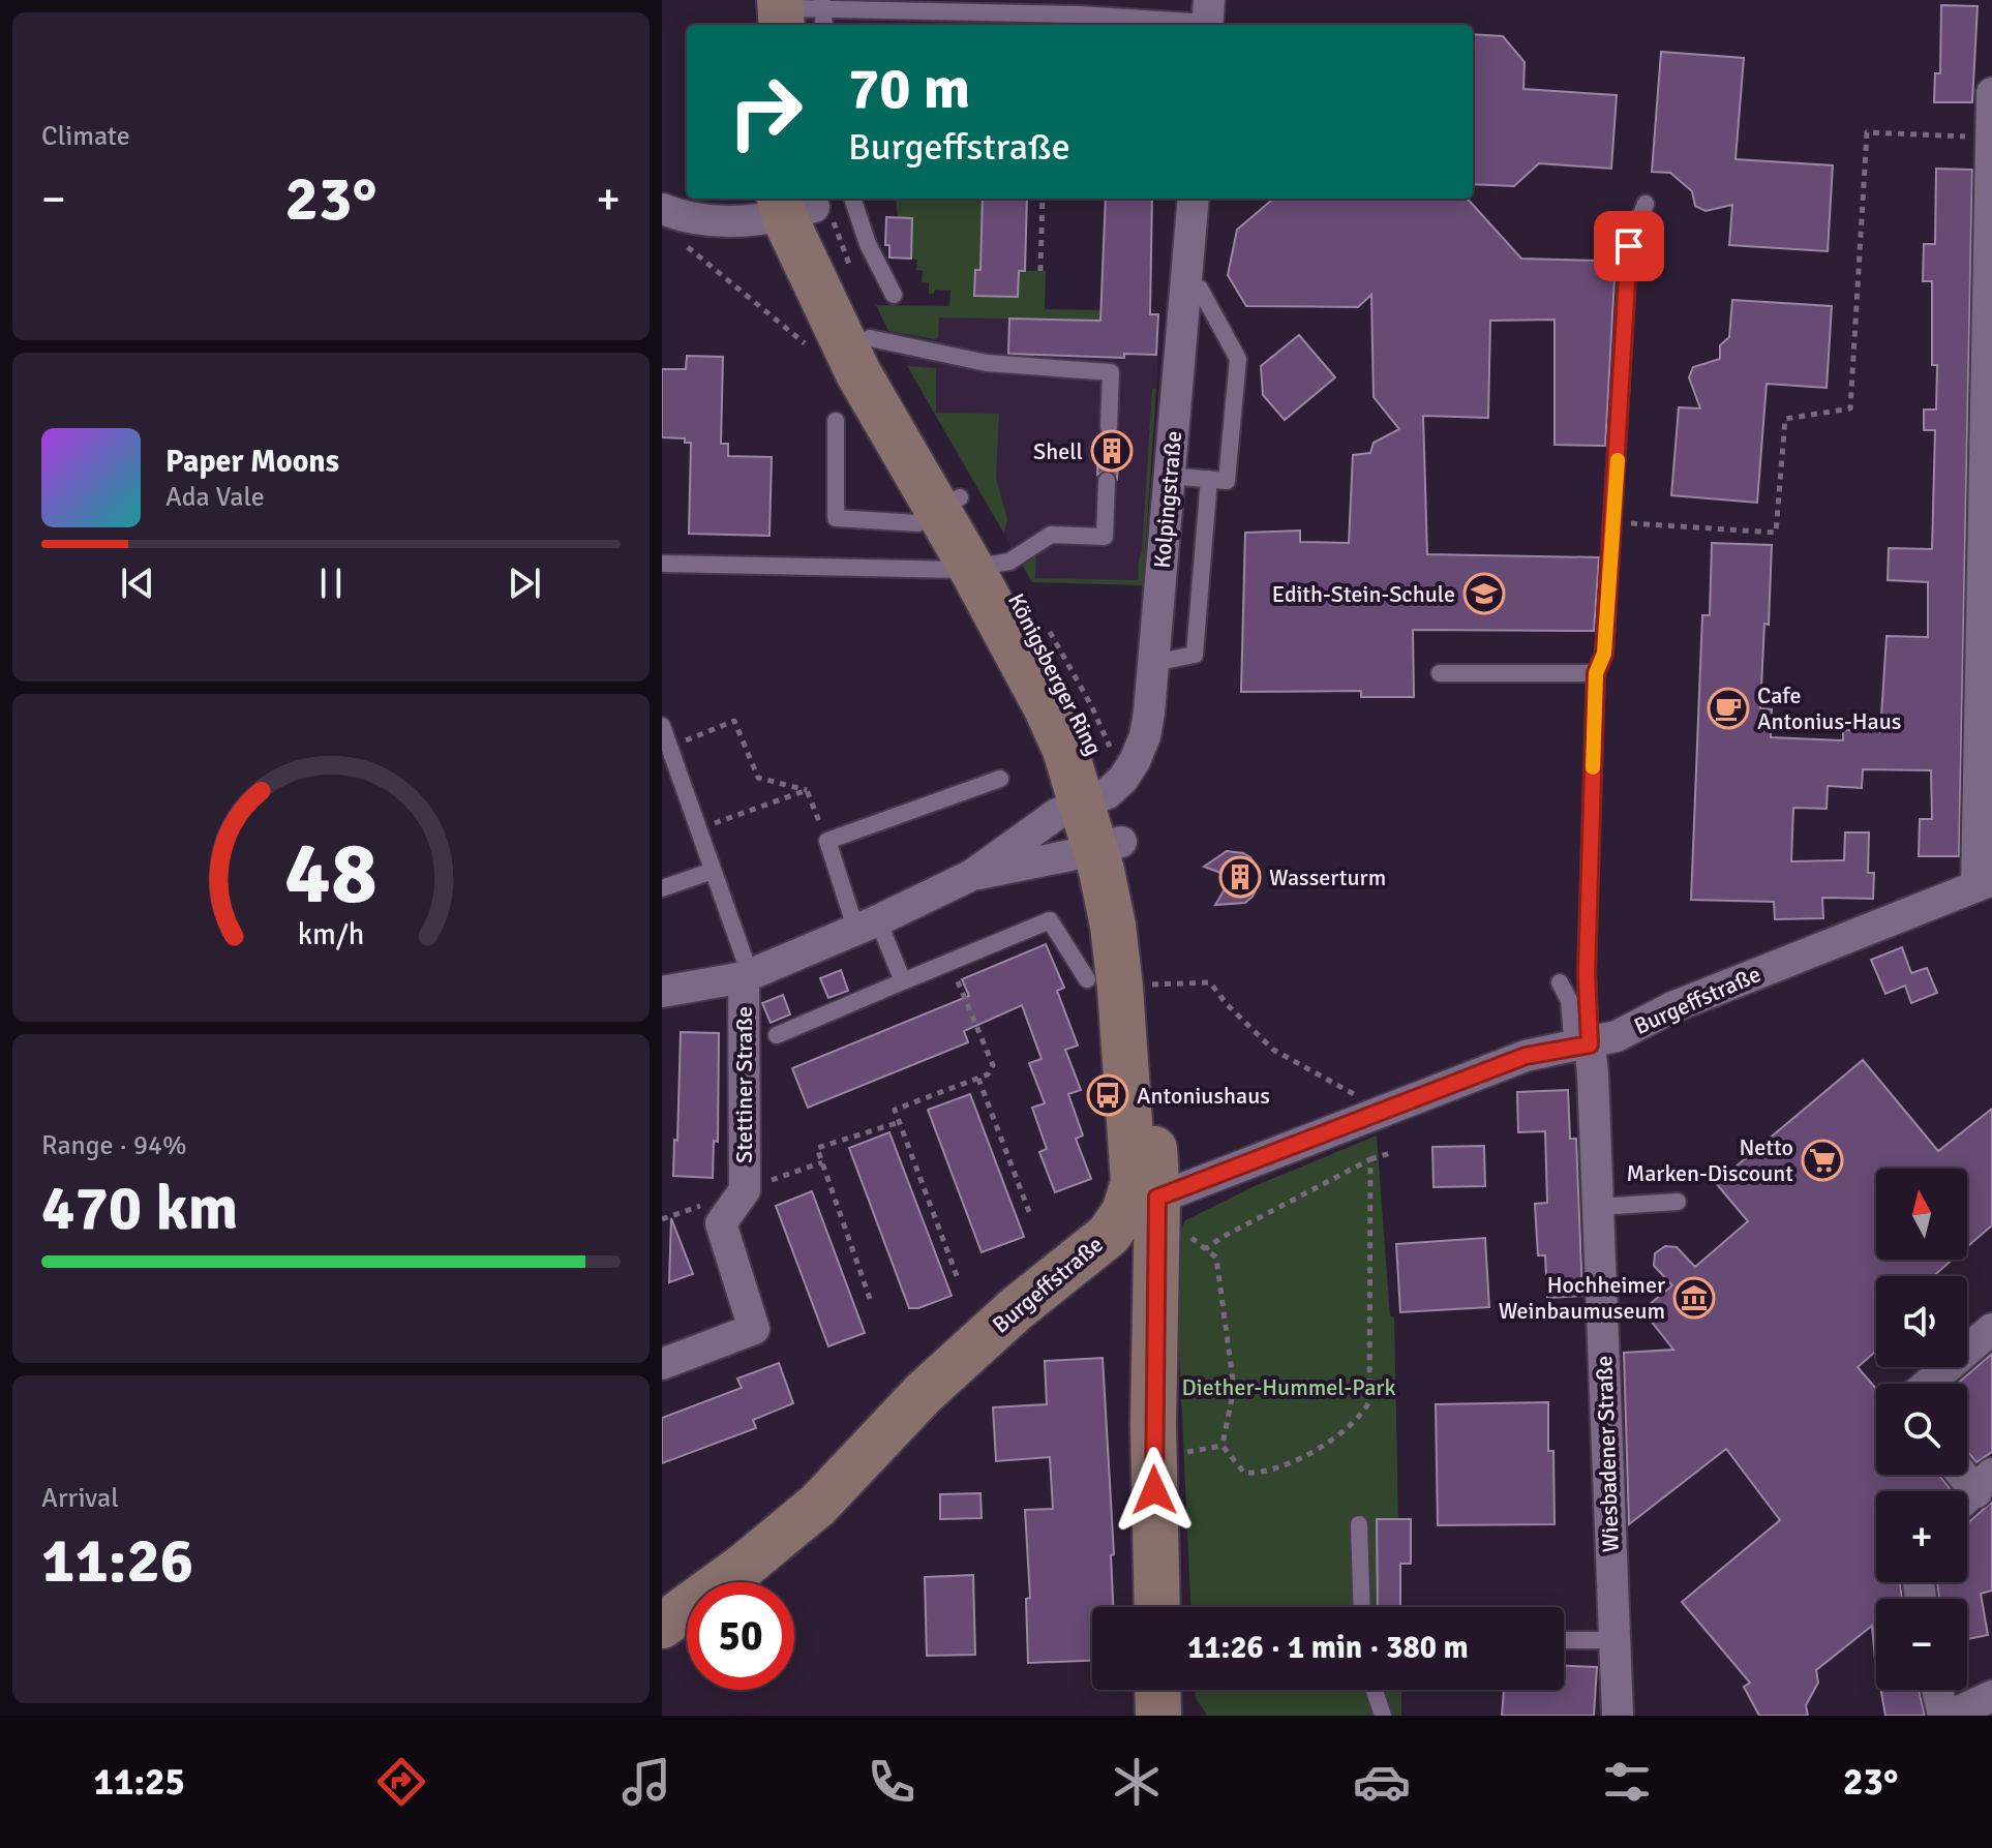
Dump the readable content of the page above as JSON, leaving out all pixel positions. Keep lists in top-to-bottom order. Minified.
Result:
{"streets":{"main road":["Königsberger Ring","Burgeffstraße"],"street":["Kolpingstraße","Stettiner Straße","Wiesbadener Straße"]},"crossings":[["Kolpingstraße","Königsberger Ring"],["Kolpingstraße","Stettiner Straße"],["Königsberger Ring","Burgeffstraße"],["Königsberger Ring","Stettiner Straße"],["Burgeffstraße","Wiesbadener Straße"]],"parks":["Diether-Hummel-Park"],"places":{"building":["Shell","Wasserturm"],"school or university":["Edith-Stein-Schule"],"cafe":["Cafe Antonius-Haus"],"bus stop":["Antoniushaus"],"supermarket":["Netto Marken-Discount"],"museum":["Hochheimer Weinbaumuseum"]},"north":"top","page":{"tile":["Climate",["Range · 94%","470 km"],["Arrival","11:26"]],"turn":["70 m","Burgeffstraße"],"heat":["−","23°","+"],"song":["Paper Moons","Ada Vale"],"map_buttons":["+","−"],"limit":"50","trip":"11:26 · 1 min · 380 m","tabs":["11:25","23°"],"gauge":["48","km/h"]}}
